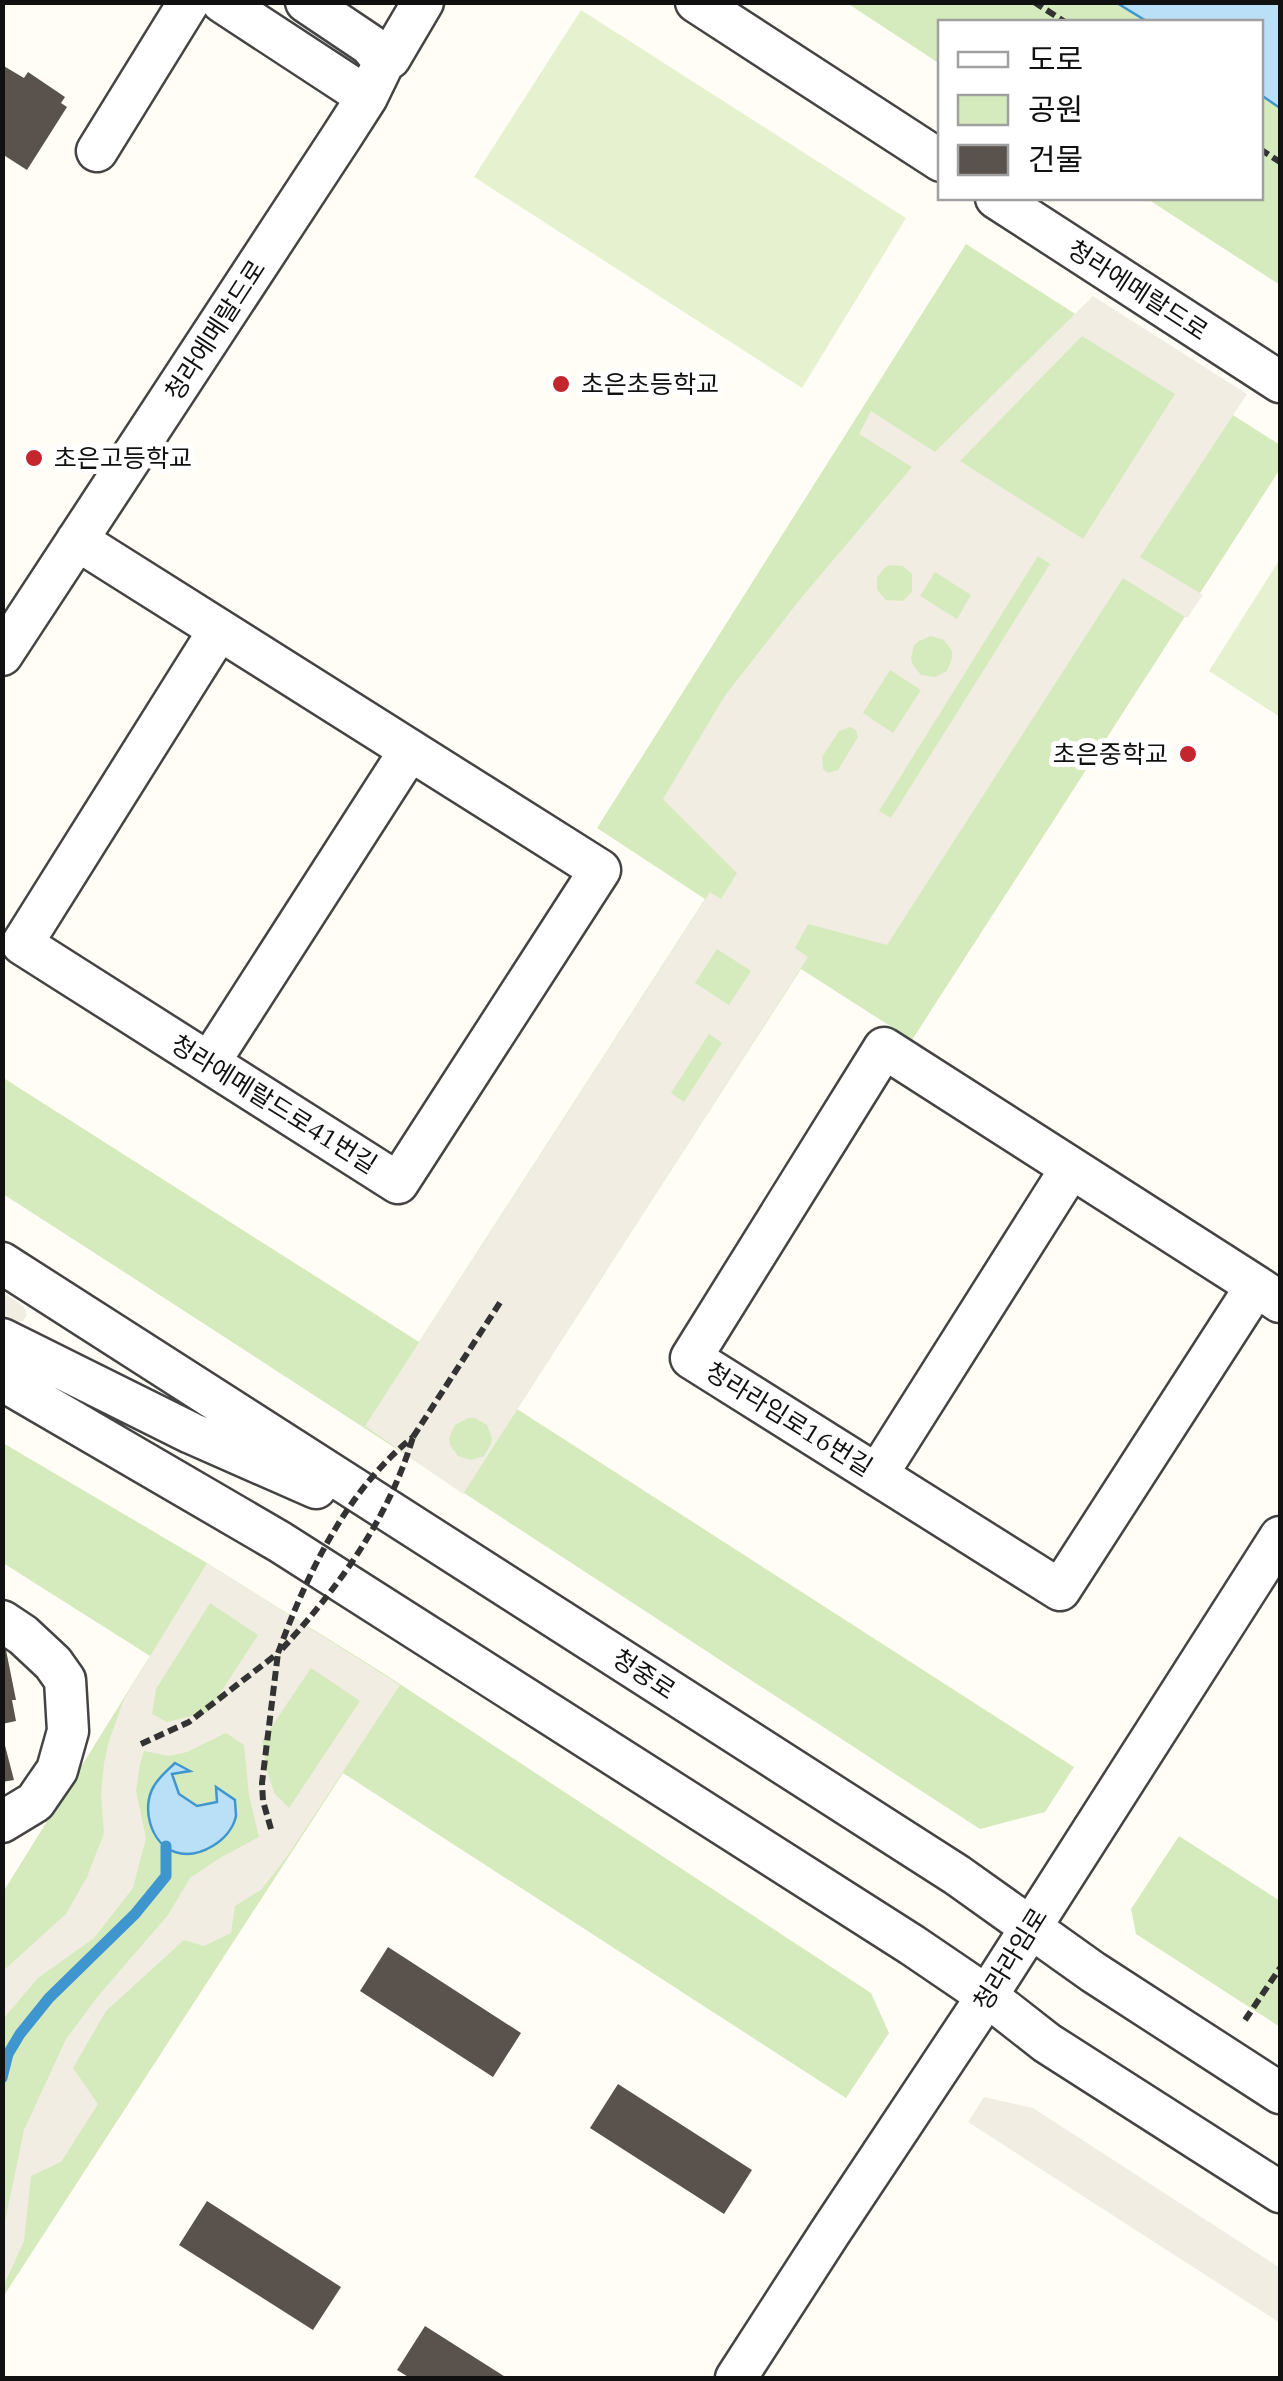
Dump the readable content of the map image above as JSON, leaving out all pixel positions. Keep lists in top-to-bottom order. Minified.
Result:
{"streets":{"street":["청라에메랄드로","청라에메랄드로41번길","청라라임로16번길","청중로","청라라임로"]},"crossings":[["청라에메랄드로","청라에메랄드로41번길"],["청중로","청라라임로"]],"places":["초은초등학교","초은고등학교","초은중학교"],"legend":["도로","공원","건물"]}
